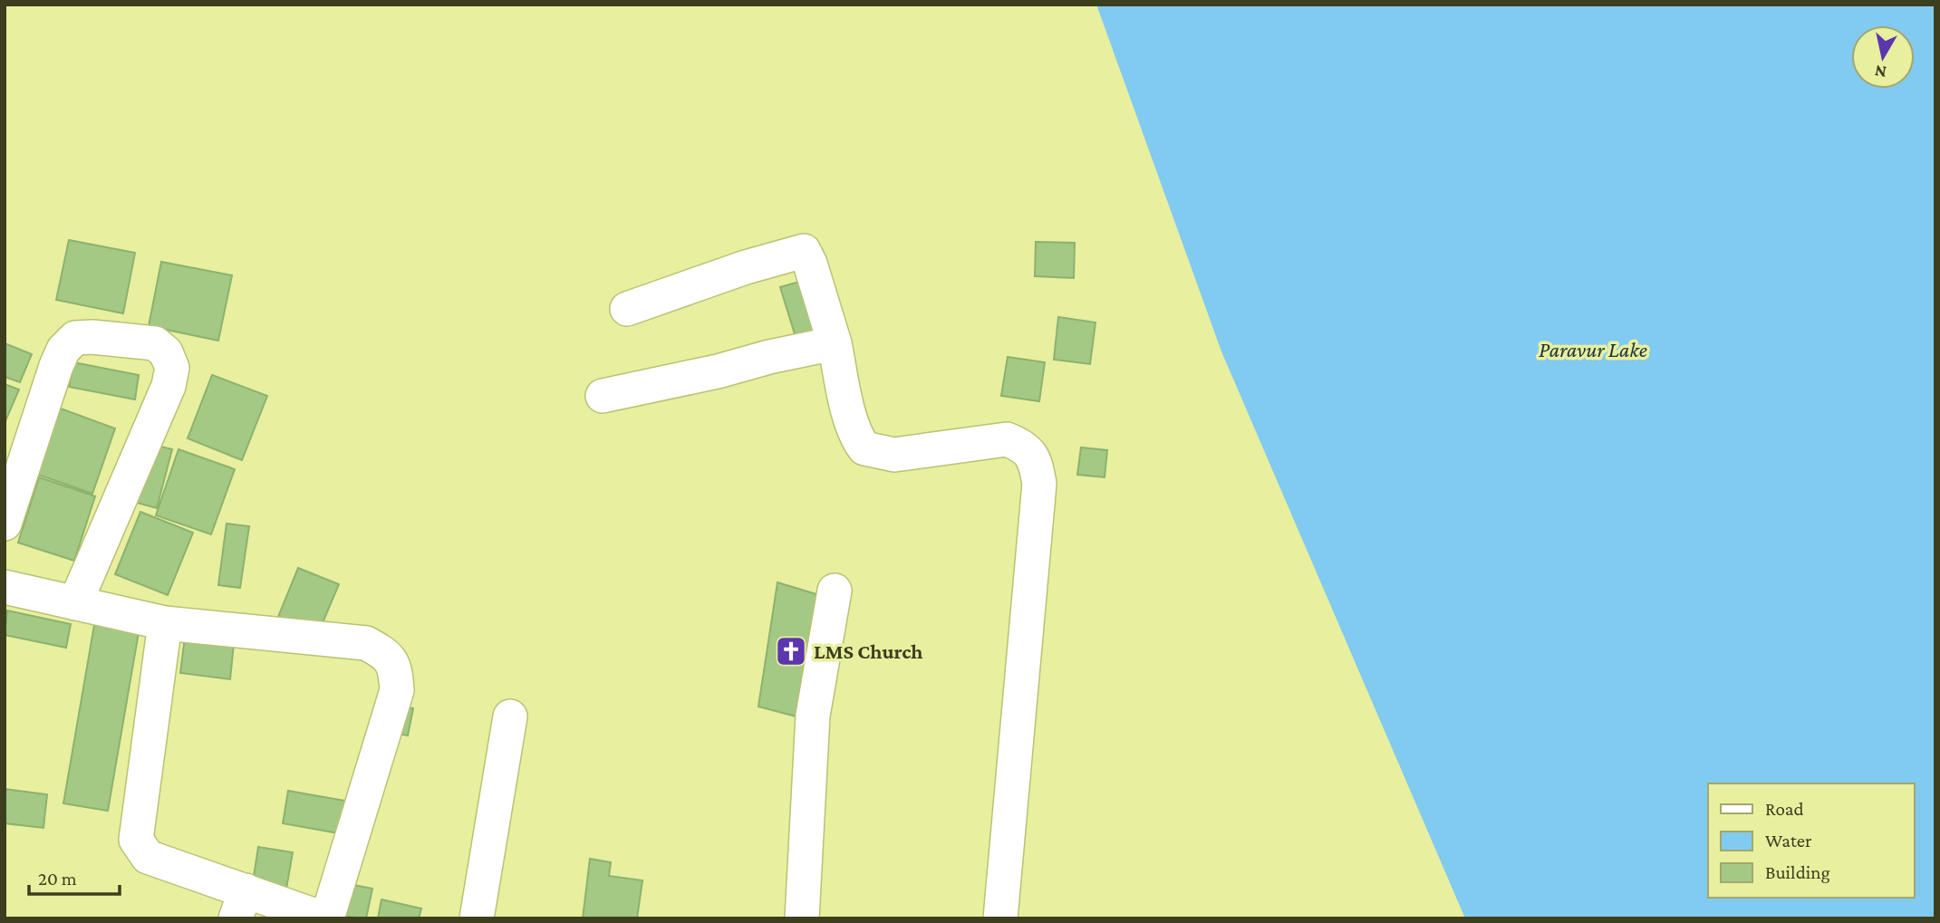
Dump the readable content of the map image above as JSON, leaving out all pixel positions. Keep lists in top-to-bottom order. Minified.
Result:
{"water":["Paravur Lake"],"places":{"church":["LMS Church"]},"legend":["Road","Water","Building"],"scale_bar":"20 m","north":"bottom"}
